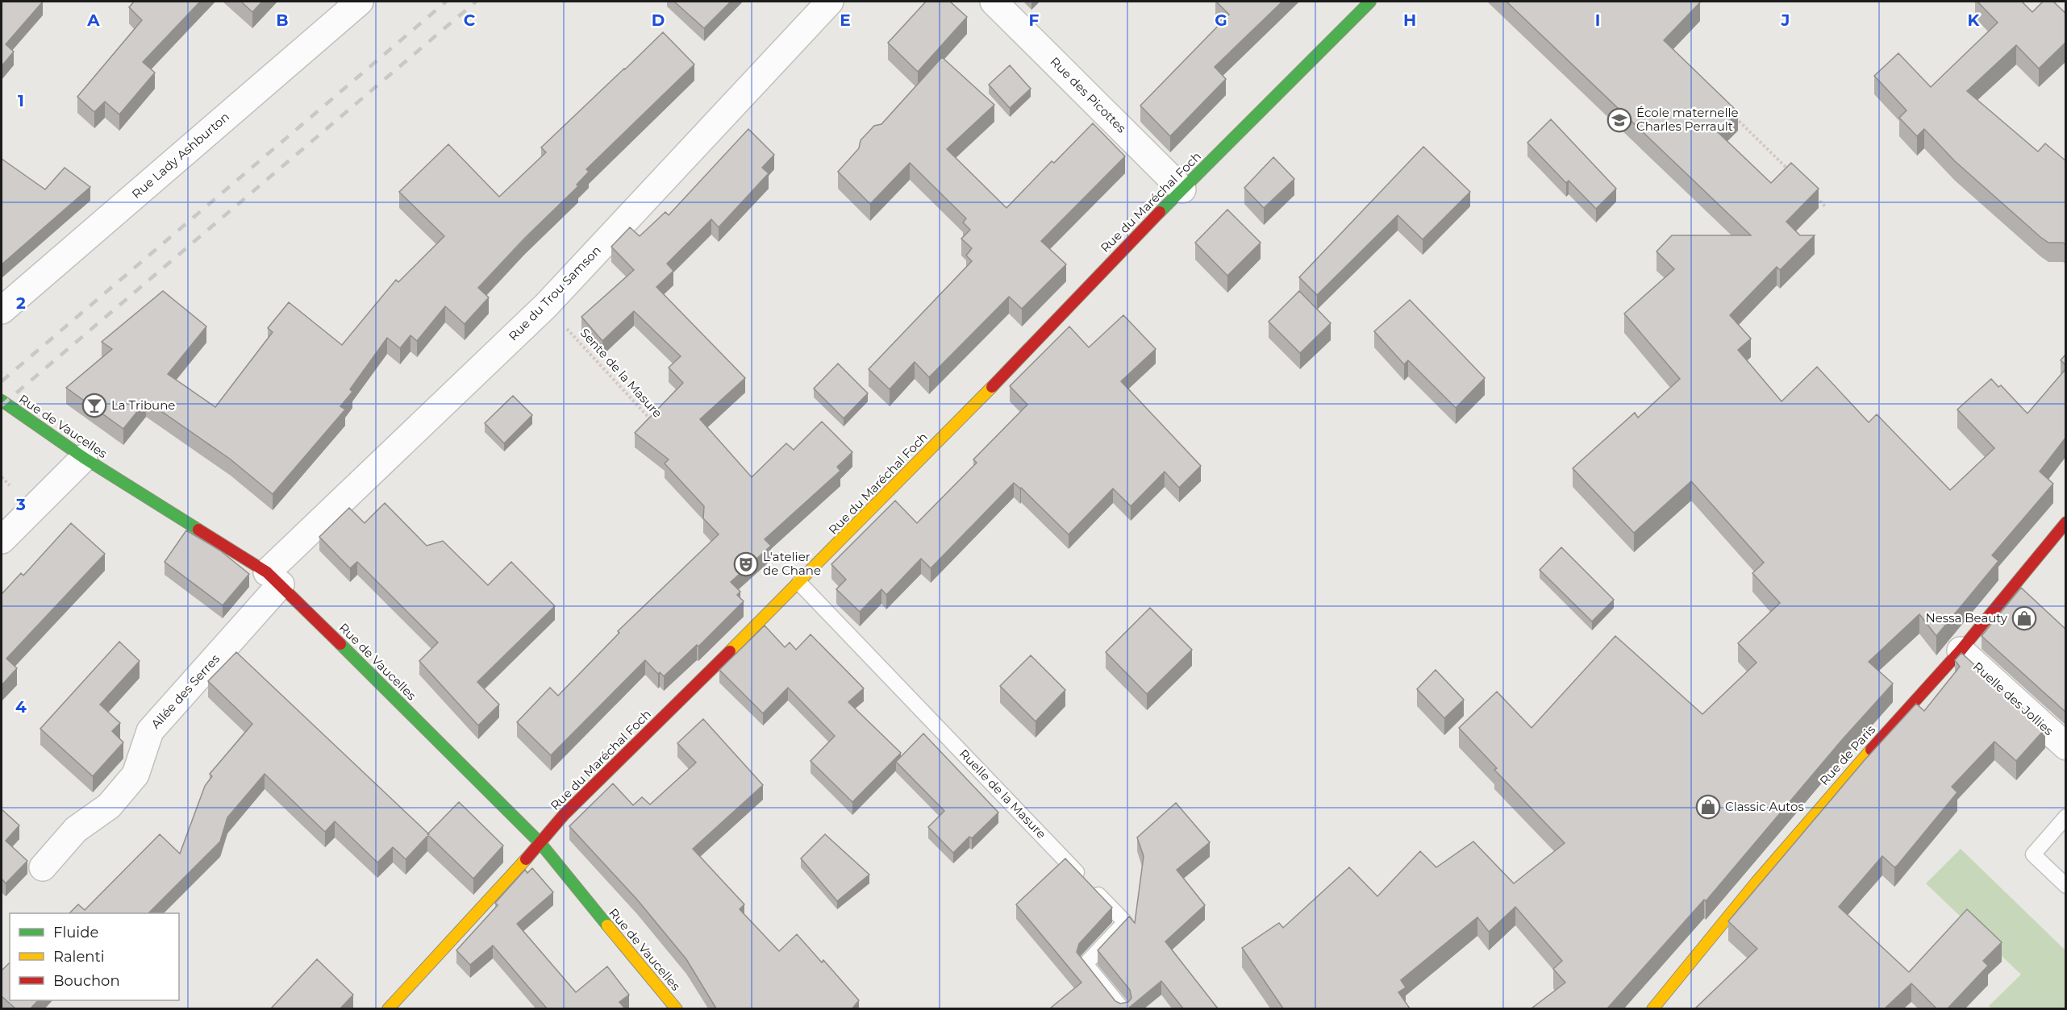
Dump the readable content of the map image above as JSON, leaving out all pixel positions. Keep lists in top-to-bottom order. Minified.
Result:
{"streets":{"street":["Rue des Picottes","Rue Lady Ashburton","Rue du Maréchal Foch","Rue du Trou Samson","Rue de Vaucelles","Allée des Serres","Ruelle des Jollies","Rue de Paris"],"lane":["Ruelle de la Masure"],"path":["Sente de la Masure"]},"crossings":[["Rue des Picottes","Rue du Maréchal Foch"],["Rue du Maréchal Foch","Rue de Vaucelles"],["Rue du Maréchal Foch","Ruelle de la Masure"],["Rue du Trou Samson","Sente de la Masure"],["Rue du Trou Samson","Rue de Vaucelles"],["Rue du Trou Samson","Allée des Serres"],["Rue de Vaucelles","Allée des Serres"],["Ruelle des Jollies","Rue de Paris"]],"places":{"school or university":["École maternelle Charles Perrault"],"bar":["La Tribune"],"theatre":["L'atelier de Chane"],"shop":["Nessa Beauty","Classic Autos"]},"legend":["Fluide","Ralenti","Bouchon"],"grid":{"columns":["A","B","C","D","E","F","G","H","I","J","K"],"rows":["1","2","3","4"]}}
